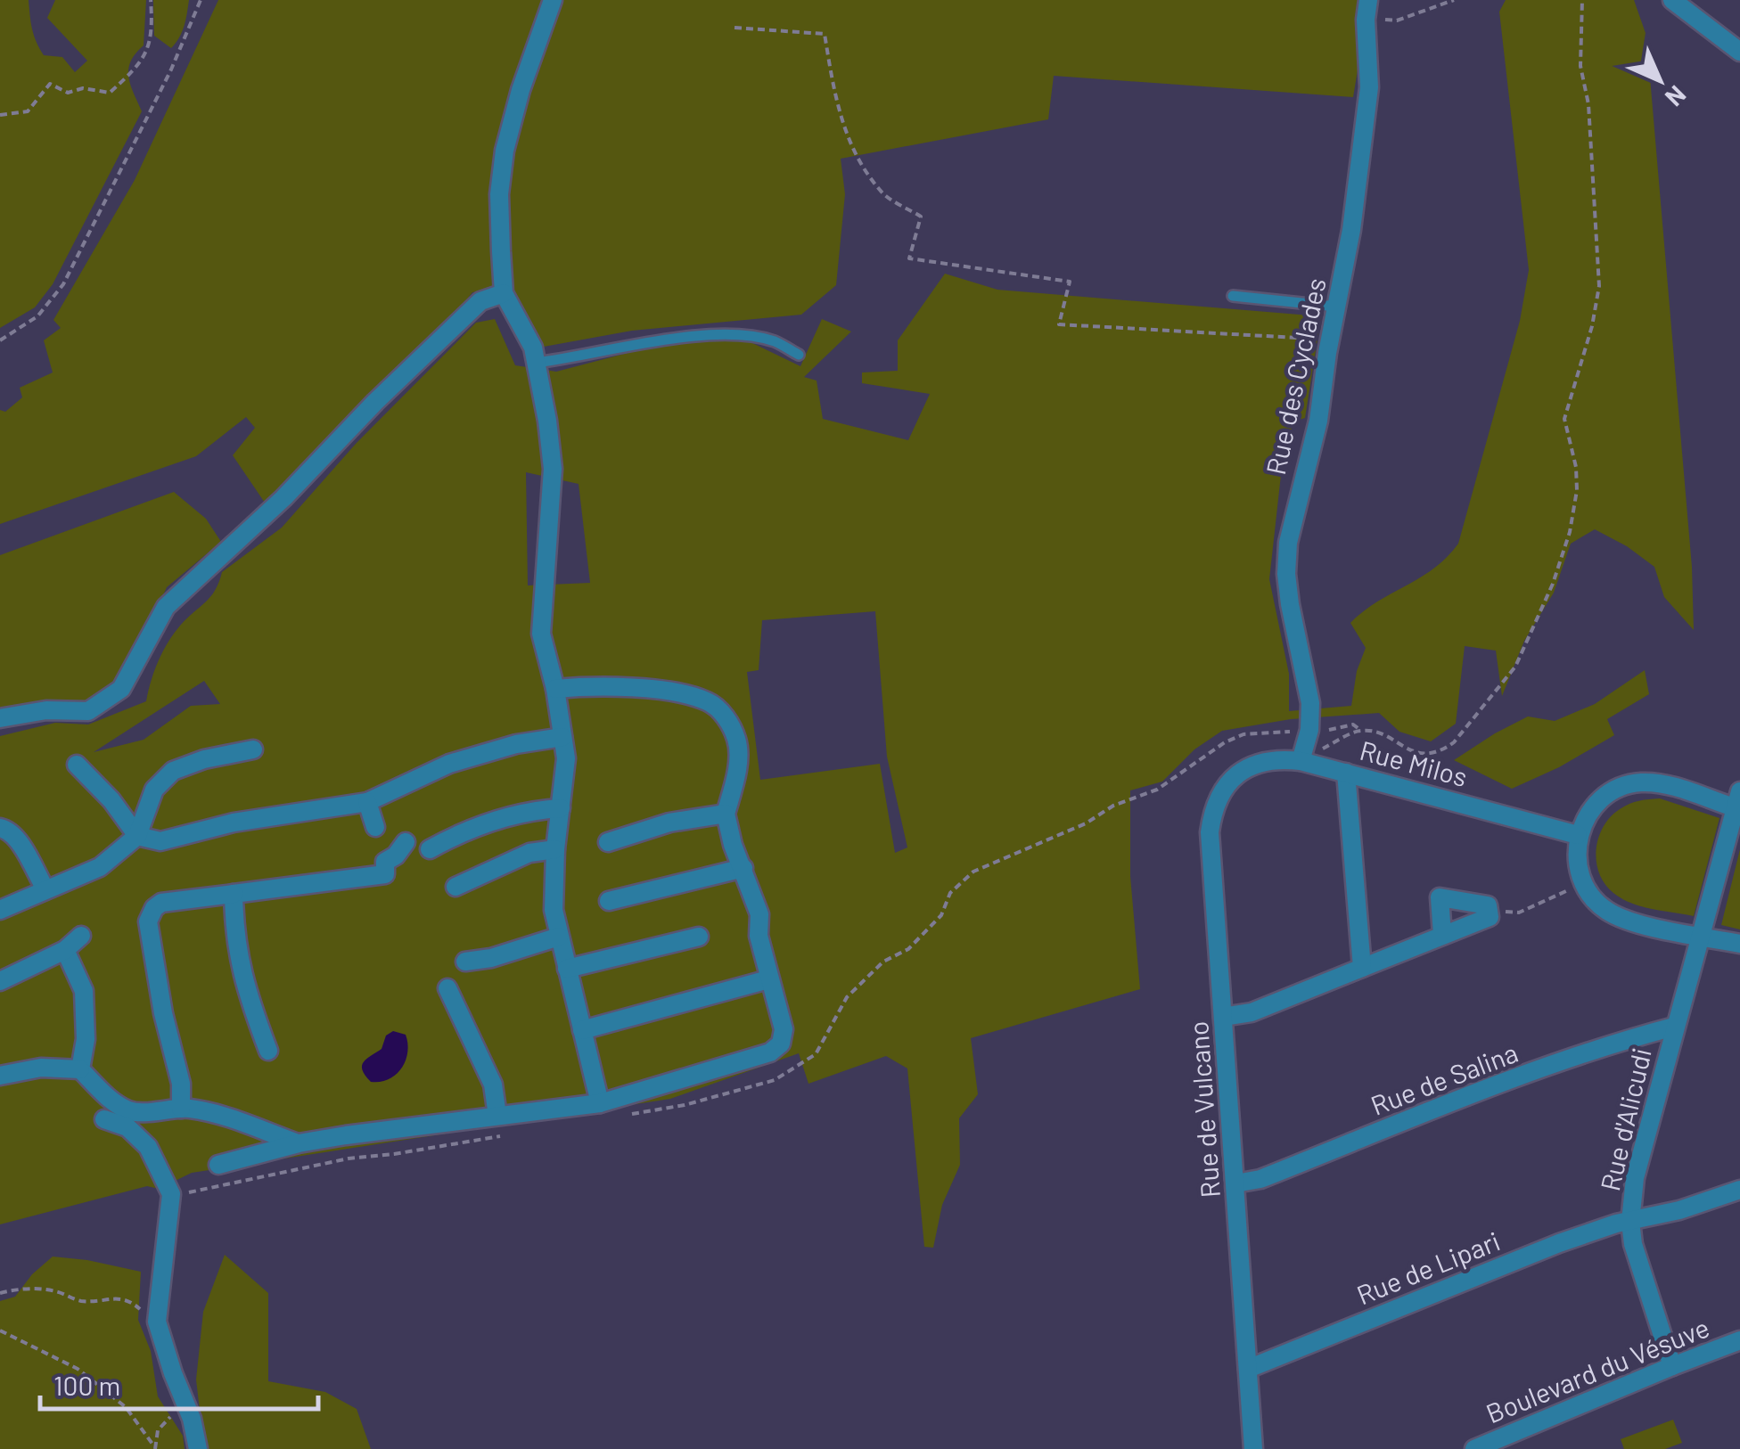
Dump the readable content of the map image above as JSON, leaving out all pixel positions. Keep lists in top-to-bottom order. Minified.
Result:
{"streets":{"street":["Rue des Cyclades","Rue Milos","Rue de Salina","Rue de Vulcano","Rue d'Alicudi","Rue de Lipari","Boulevard du Vésuve"]},"crossings":[["Rue des Cyclades","Rue Milos"],["Rue Milos","Rue de Vulcano"],["Rue Milos","Rue d'Alicudi"],["Rue de Salina","Rue de Vulcano"],["Rue de Salina","Rue d'Alicudi"],["Rue de Vulcano","Rue de Lipari"],["Rue d'Alicudi","Rue de Lipari"],["Rue d'Alicudi","Boulevard du Vésuve"]],"scale_bar":"100 m","north":"bottom right"}
